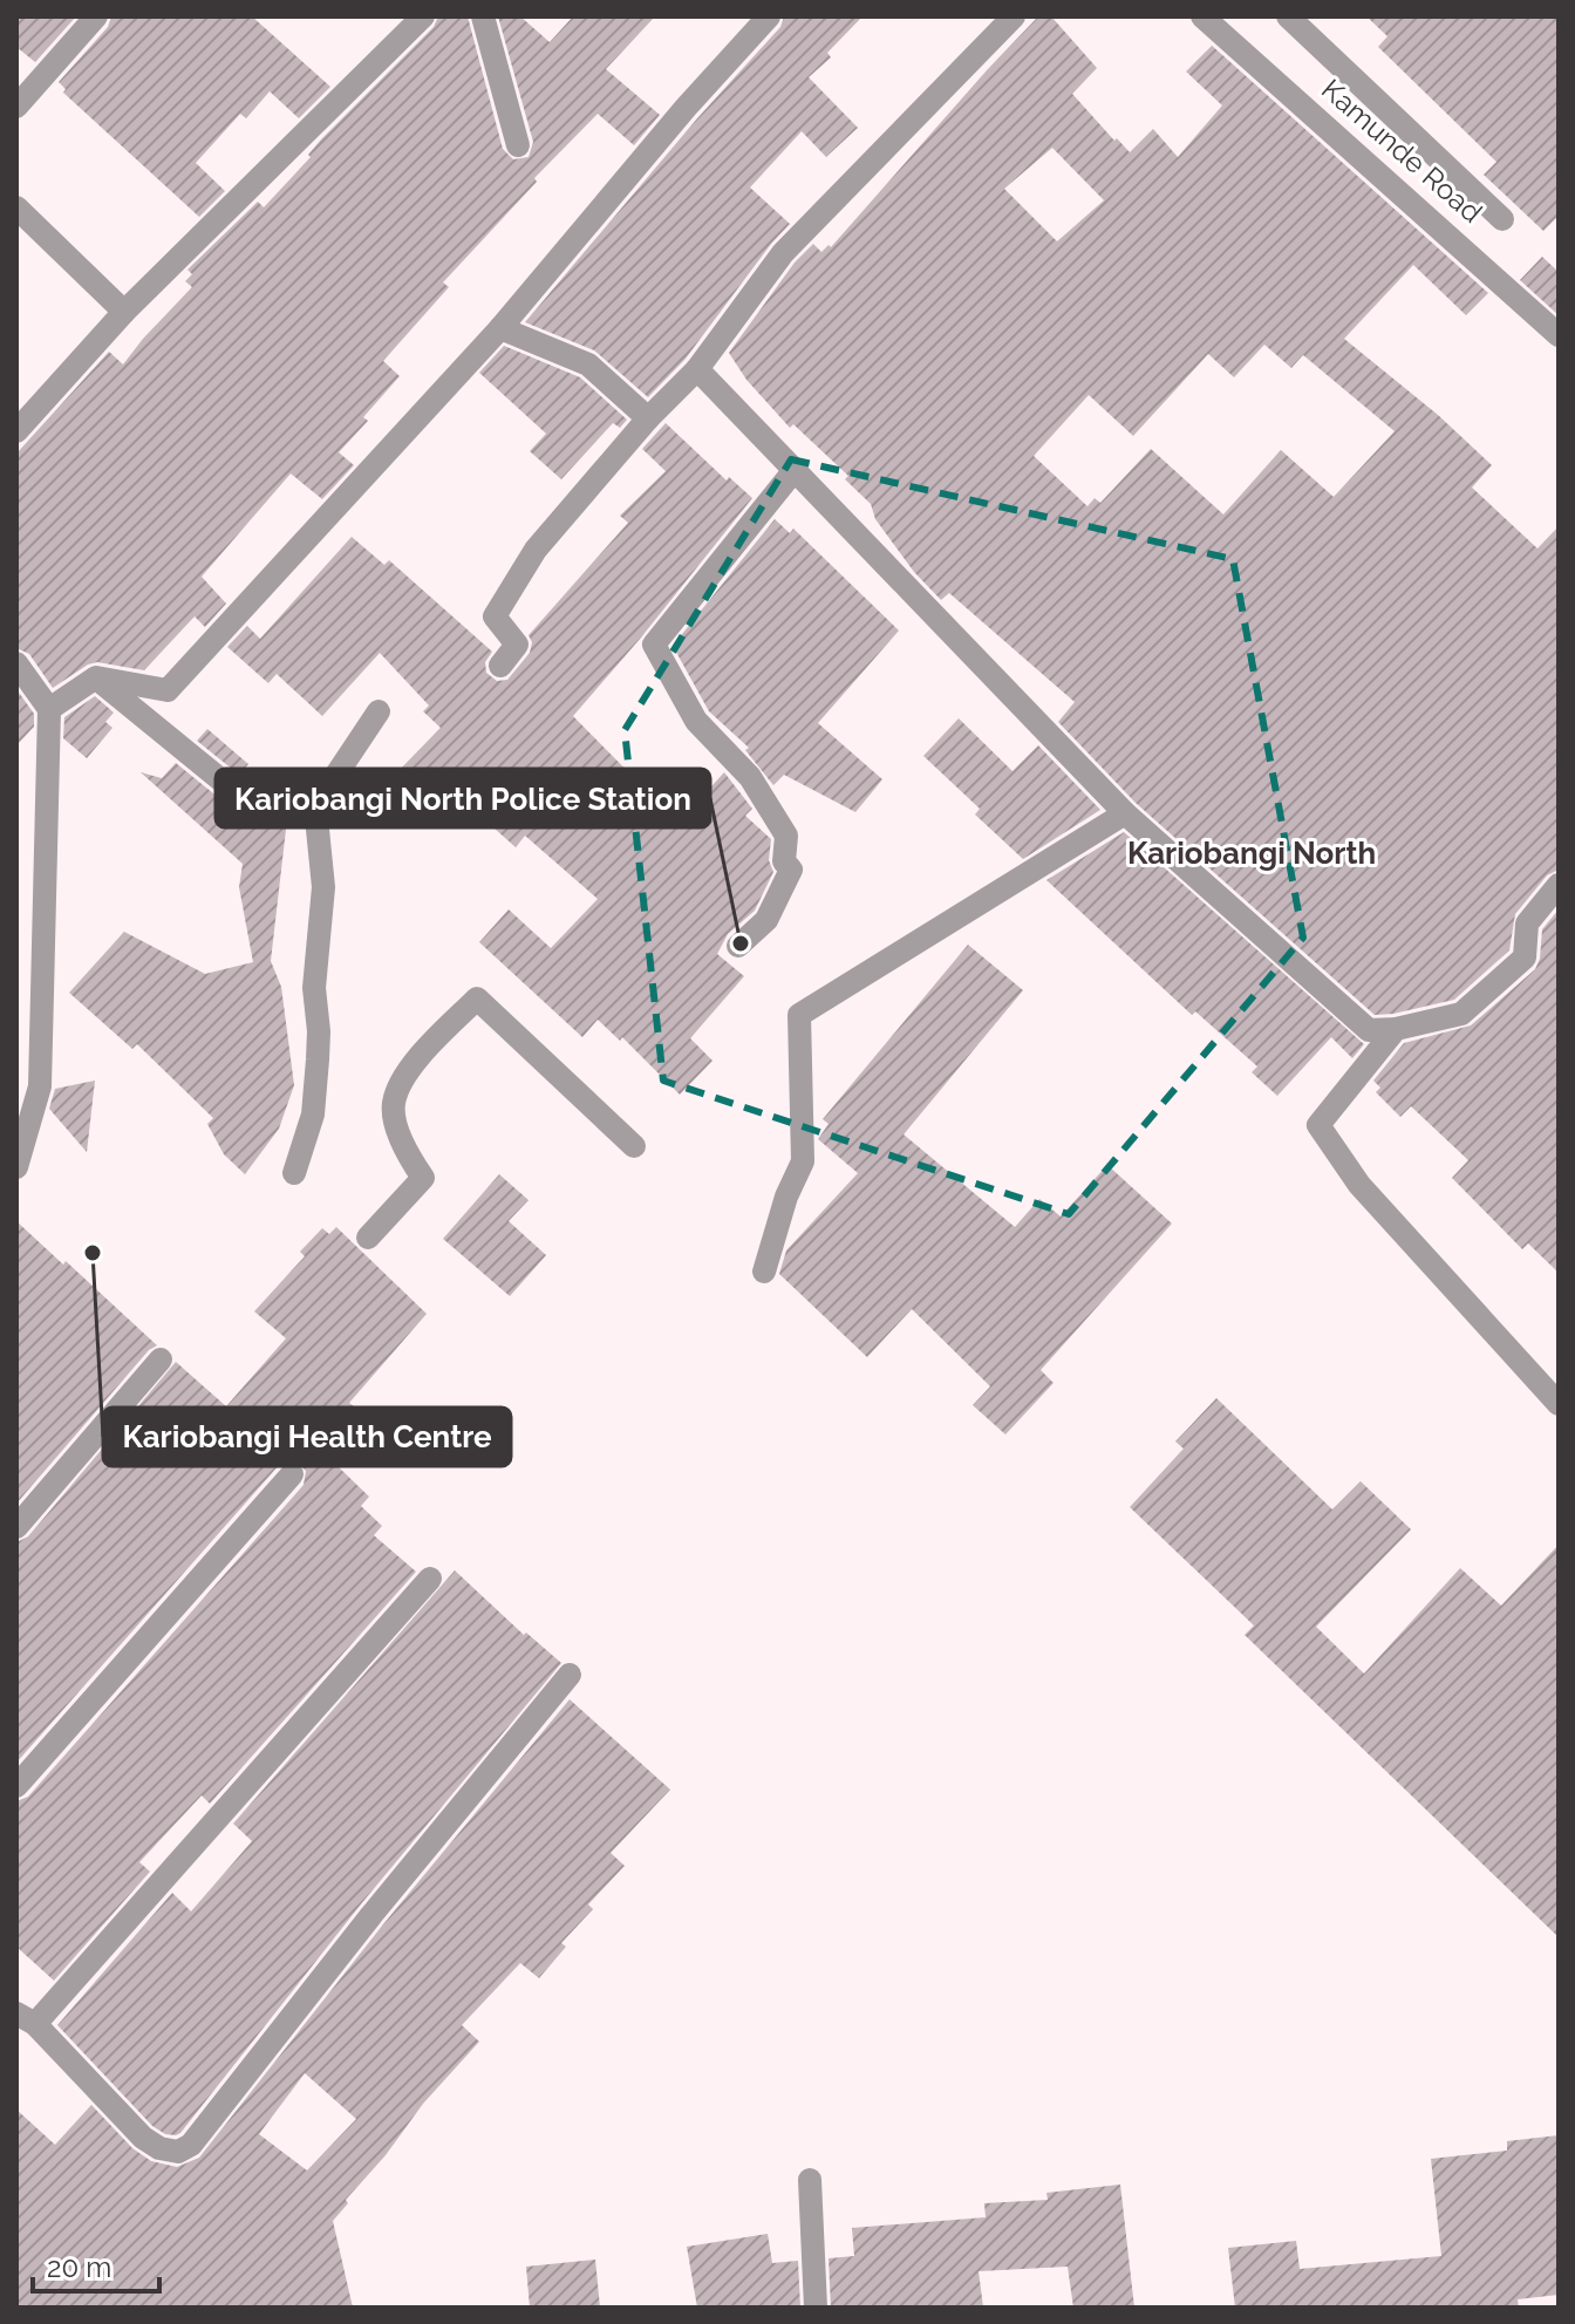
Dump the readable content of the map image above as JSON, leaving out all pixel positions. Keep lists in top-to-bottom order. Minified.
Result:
{"streets":{"street":["Kamunde Road"]},"districts":["Kariobangi North"],"places":["Kariobangi North Police Station","Kariobangi Health Centre"],"scale_bar":"20 m"}
